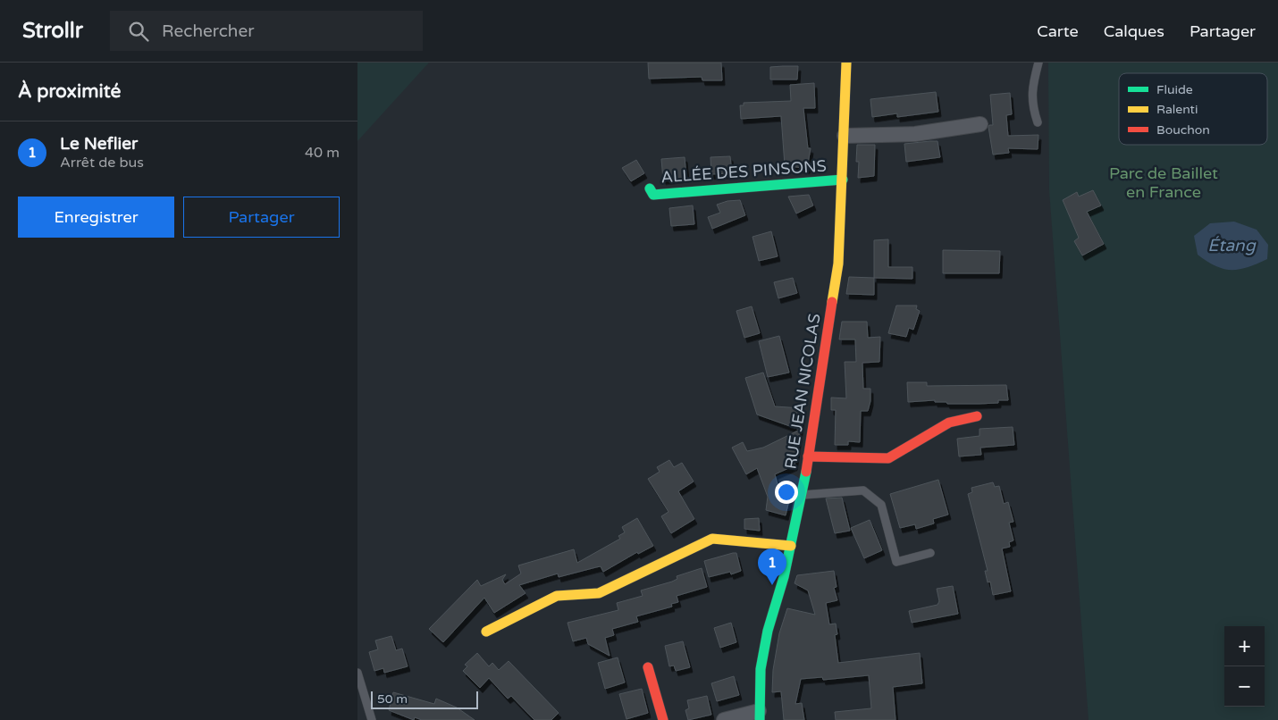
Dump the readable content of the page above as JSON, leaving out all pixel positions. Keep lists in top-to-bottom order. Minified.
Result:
{"streets":{"street":["ALLÉE DES PINSONS","RUE JEAN NICOLAS"]},"crossings":[["ALLÉE DES PINSONS","RUE JEAN NICOLAS"]],"water":["Étang"],"parks":["Parc de Baillet en France"],"legend":["Fluide","Ralenti","Bouchon"],"scale_bar":"50 m","page":{"header":"Strollr","search":"Rechercher","nav":["Carte","Calques","Partager"],"heading":"À proximité","list":[{"mark":"1","name":"Le Neflier","note":"Arrêt de bus","value":"40 m"}],"buttons":["Enregistrer","Partager"],"pins":"1","map_buttons":["+","−"],"scale":"50 m"}}
